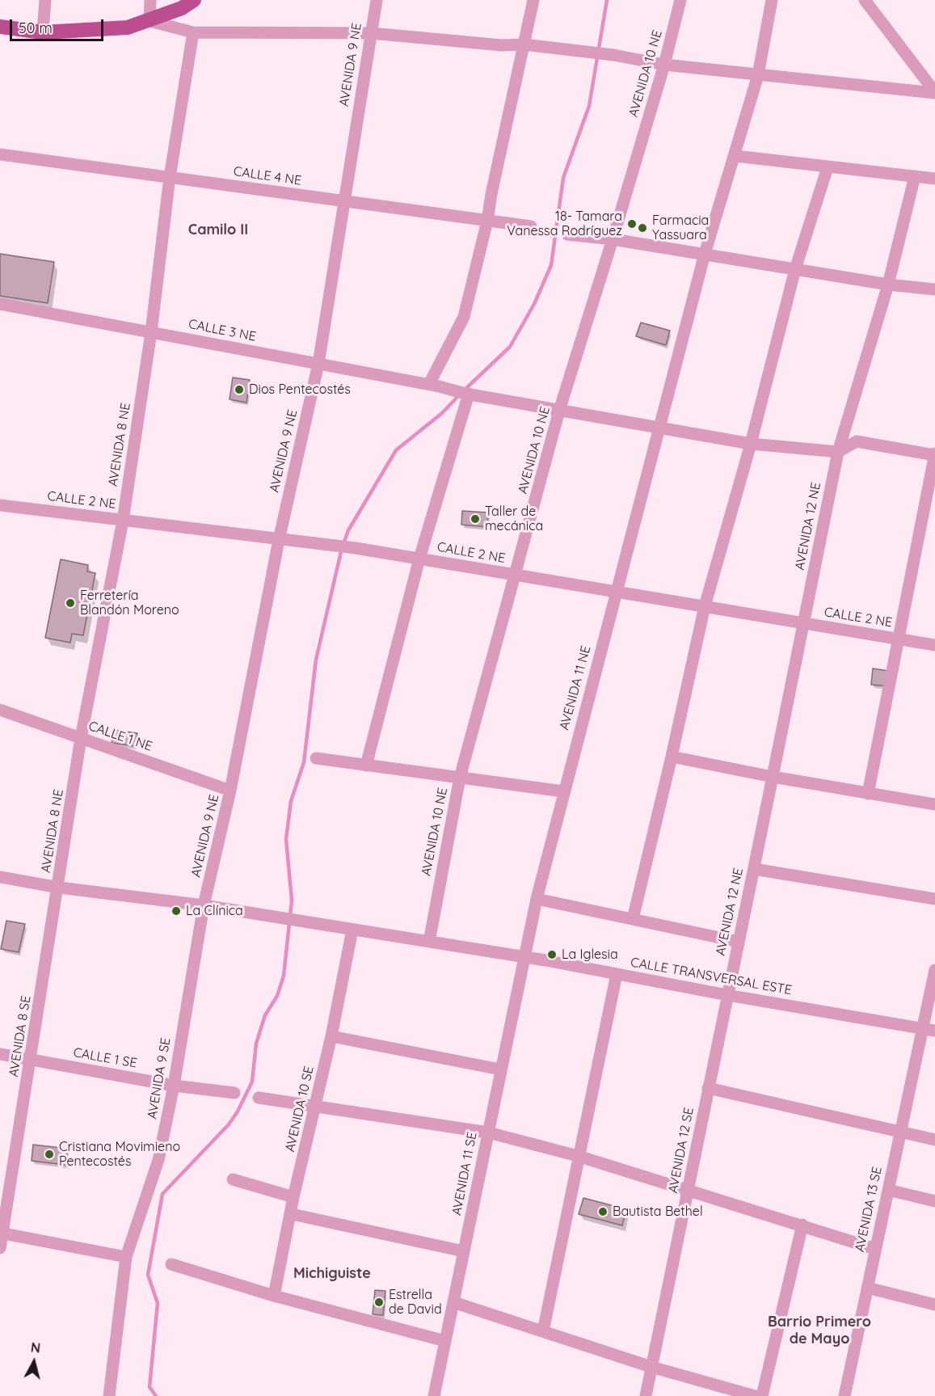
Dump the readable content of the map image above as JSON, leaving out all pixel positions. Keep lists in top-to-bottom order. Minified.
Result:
{"streets":{"street":["AVENIDA 9 NE","AVENIDA 10 NE","CALLE 4 NE","CALLE 3 NE","AVENIDA 8 NE","CALLE 2 NE","AVENIDA 12 NE","AVENIDA 11 NE","CALLE 1 NE","CALLE TRANSVERSAL ESTE","AVENIDA 8 SE","CALLE 1 SE","AVENIDA 9 SE","AVENIDA 10 SE","AVENIDA 12 SE","AVENIDA 11 SE","AVENIDA 13 SE"]},"crossings":[["AVENIDA 9 NE","CALLE 4 NE"],["AVENIDA 9 NE","CALLE 3 NE"],["AVENIDA 9 NE","CALLE 2 NE"],["AVENIDA 9 NE","CALLE 1 NE"],["AVENIDA 9 NE","CALLE TRANSVERSAL ESTE"],["AVENIDA 9 NE","AVENIDA 9 SE"],["AVENIDA 10 NE","CALLE 3 NE"],["AVENIDA 10 NE","CALLE 2 NE"],["AVENIDA 10 NE","CALLE TRANSVERSAL ESTE"],["CALLE 4 NE","AVENIDA 8 NE"],["CALLE 3 NE","AVENIDA 8 NE"],["CALLE 3 NE","AVENIDA 12 NE"],["CALLE 3 NE","AVENIDA 11 NE"],["AVENIDA 8 NE","CALLE 2 NE"],["AVENIDA 8 NE","CALLE 1 NE"],["AVENIDA 8 NE","AVENIDA 8 SE"],["CALLE 2 NE","AVENIDA 12 NE"],["CALLE 2 NE","AVENIDA 11 NE"],["AVENIDA 12 NE","CALLE TRANSVERSAL ESTE"],["AVENIDA 12 NE","AVENIDA 12 SE"],["AVENIDA 11 NE","CALLE TRANSVERSAL ESTE"],["AVENIDA 11 NE","AVENIDA 11 SE"],["CALLE TRANSVERSAL ESTE","AVENIDA 9 SE"],["CALLE TRANSVERSAL ESTE","AVENIDA 10 SE"],["CALLE TRANSVERSAL ESTE","AVENIDA 12 SE"],["CALLE TRANSVERSAL ESTE","AVENIDA 11 SE"],["CALLE TRANSVERSAL ESTE","AVENIDA 13 SE"],["AVENIDA 8 SE","CALLE 1 SE"],["CALLE 1 SE","AVENIDA 9 SE"]],"districts":["Camilo II","Michiguiste","Barrio Primero de Mayo"],"places":["18- Tamara Vanessa Rodríguez","Farmacia Yassuara","Dios Pentecostés","Taller de mecánica","Ferretería Blandón Moreno","La Clínica","La Iglesia","Cristiana Movimieno Pentecostés","Bautista Bethel","Estrella de David"],"scale_bar":"50 m","north":"top"}
